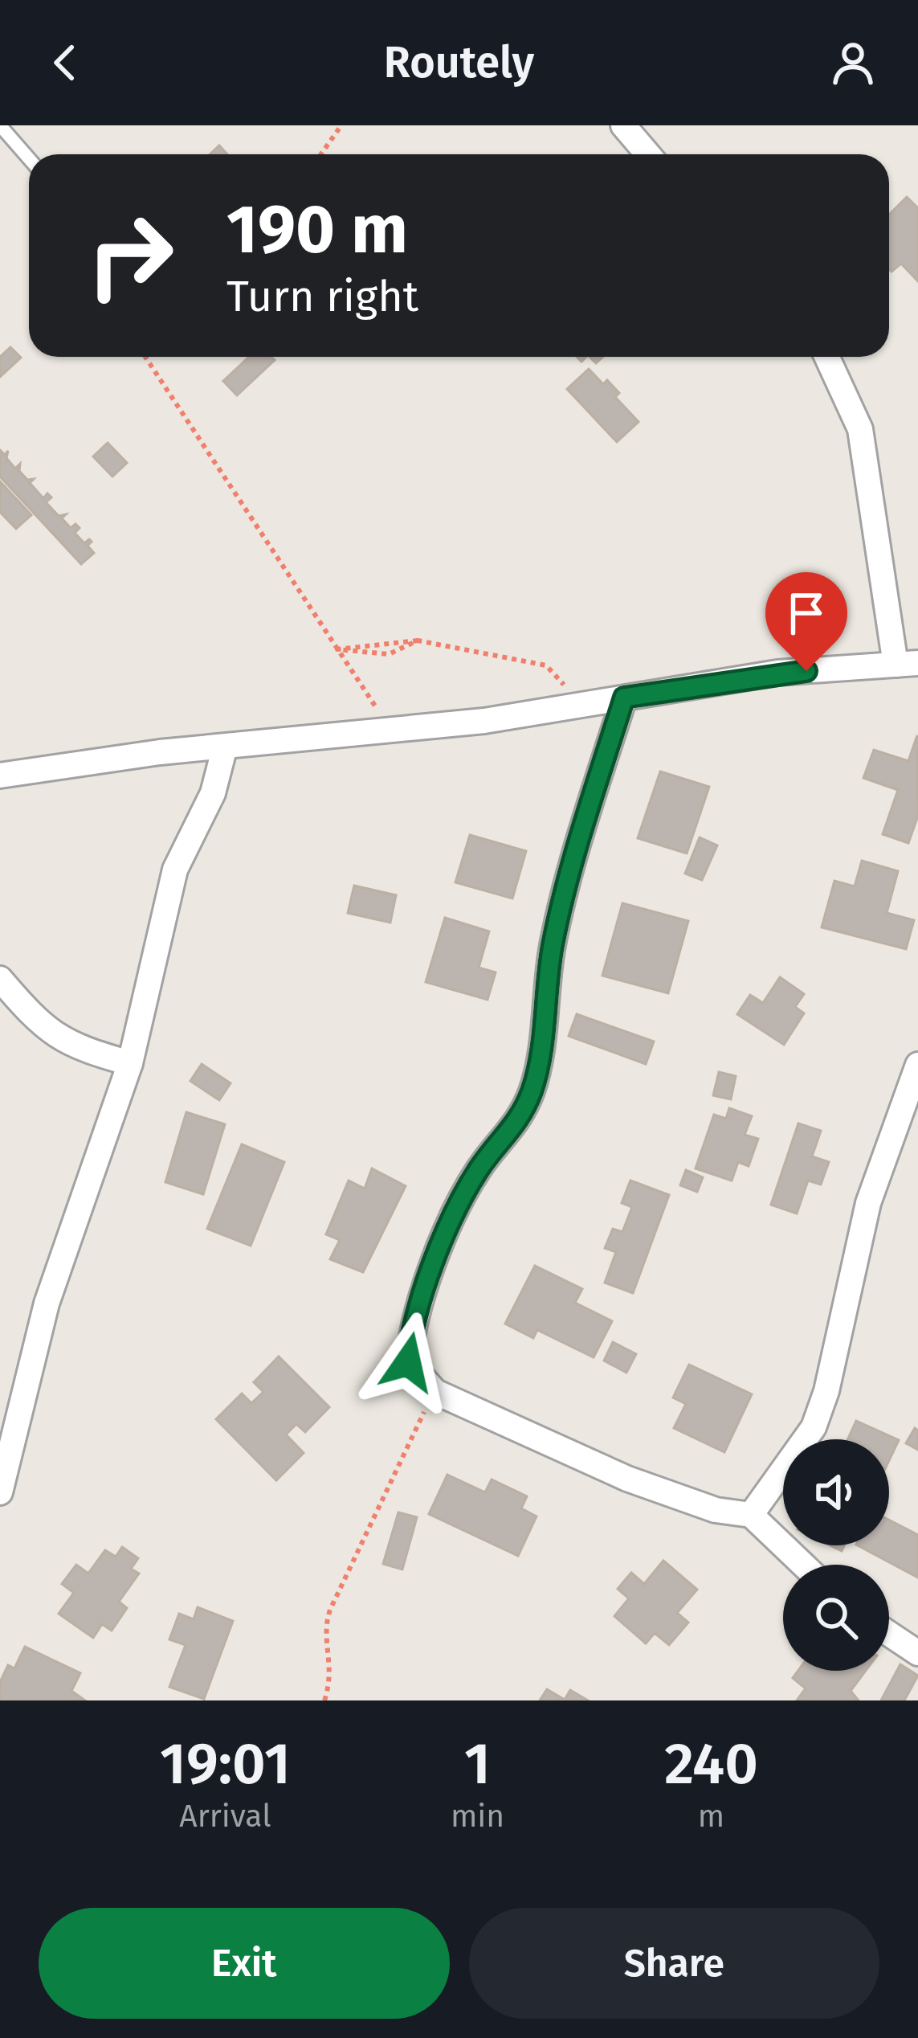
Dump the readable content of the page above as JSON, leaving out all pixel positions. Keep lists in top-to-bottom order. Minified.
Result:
{"page":{"header":"Routely","turn":["190 m","Turn right"],"eta":["19:01","Arrival","1","min","240","m"],"buttons":["Exit","Share"]}}
